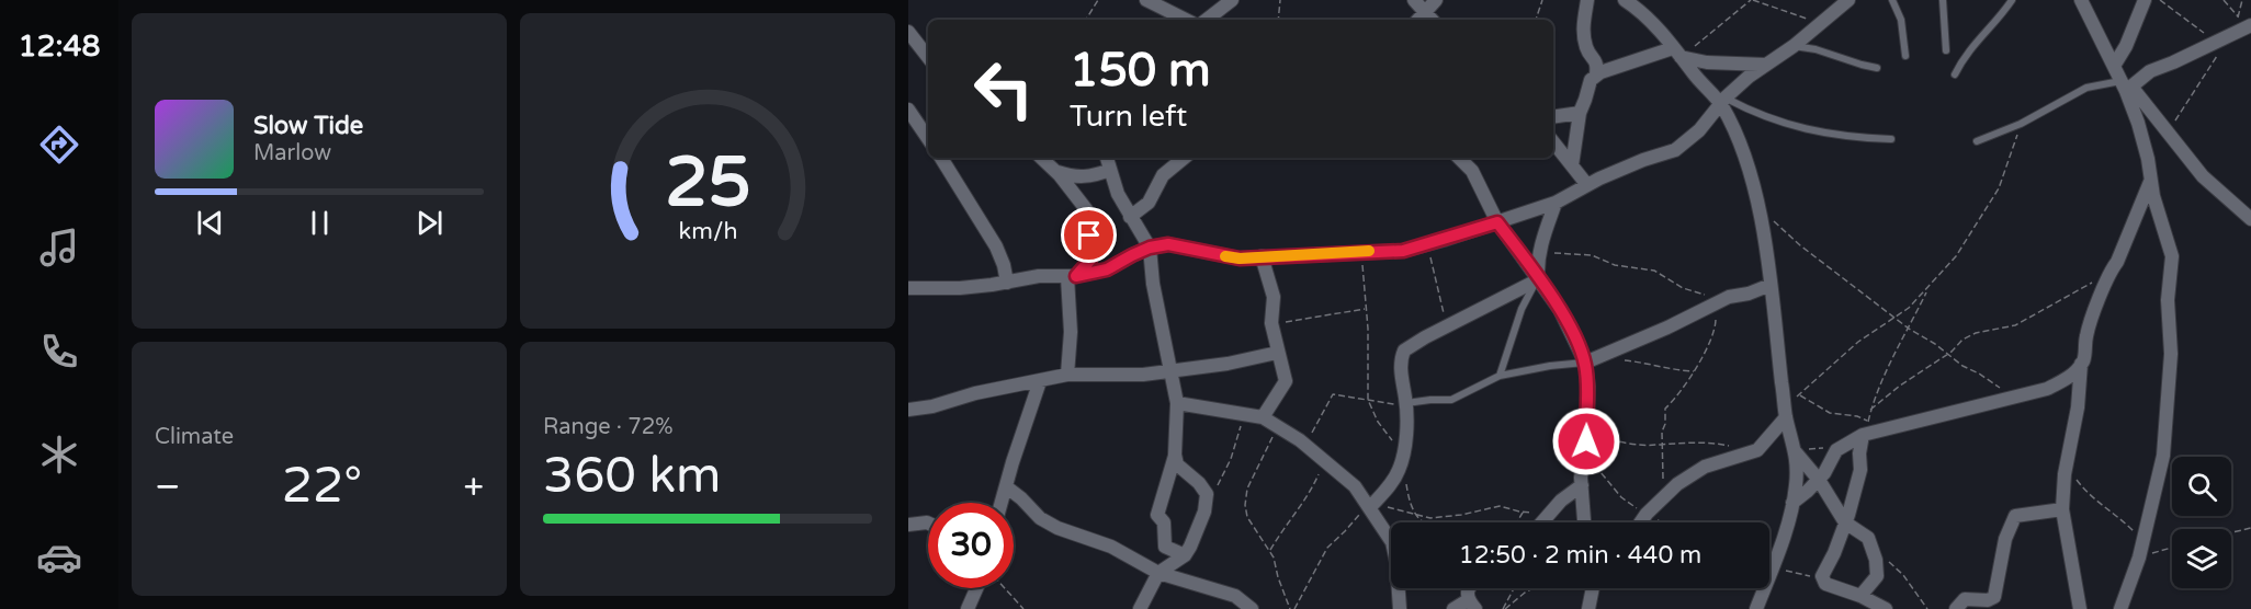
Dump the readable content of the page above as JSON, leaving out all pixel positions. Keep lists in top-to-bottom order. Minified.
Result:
{"page":{"tabs":"12:48","turn":["150 m","Turn left"],"song":["Slow Tide","Marlow"],"tile":["Climate",["Range · 72%","360 km"]],"heat":["−","22°","+"],"limit":"30","trip":"12:50 · 2 min · 440 m","gauge":["25","km/h"]}}
